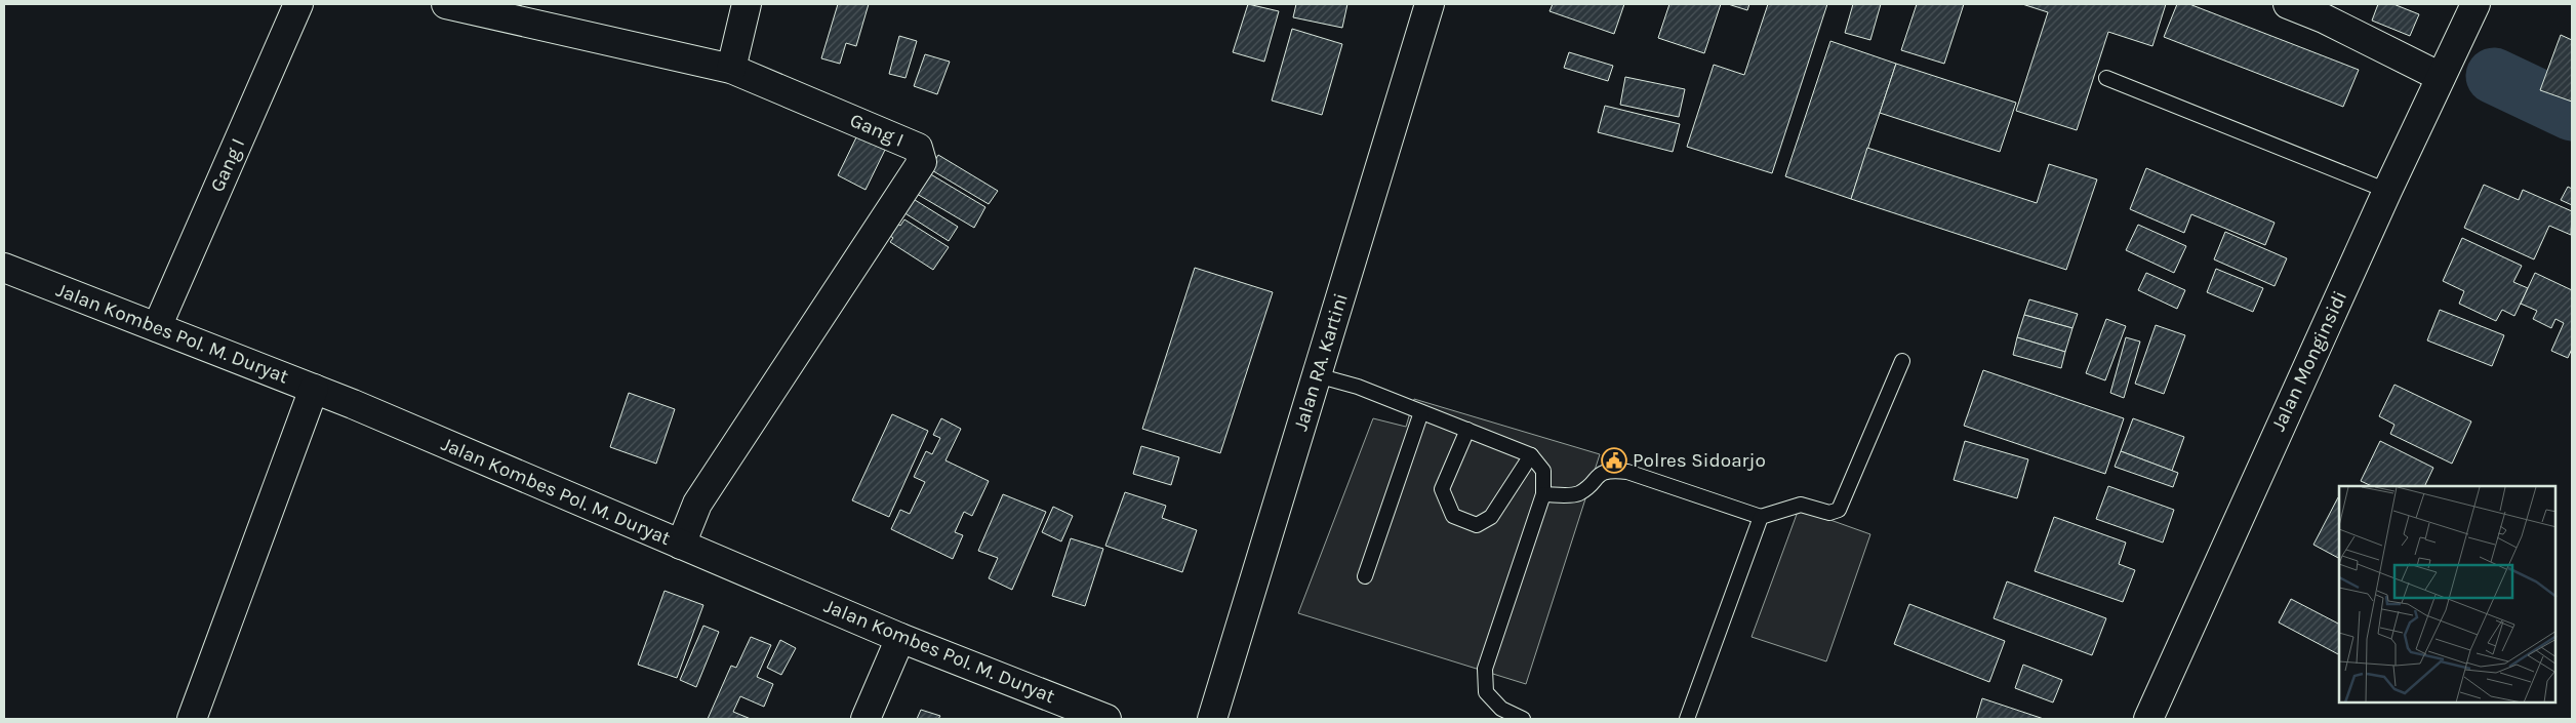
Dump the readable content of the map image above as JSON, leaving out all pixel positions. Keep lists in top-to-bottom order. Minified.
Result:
{"streets":{"street":["Gang I","Jalan Kombes Pol. M. Duryat","Jalan Monginsidi","Jalan RA. Kartini"]},"crossings":[["Gang I","Jalan Kombes Pol. M. Duryat"]],"places":{"public building":["Polres Sidoarjo"]}}
